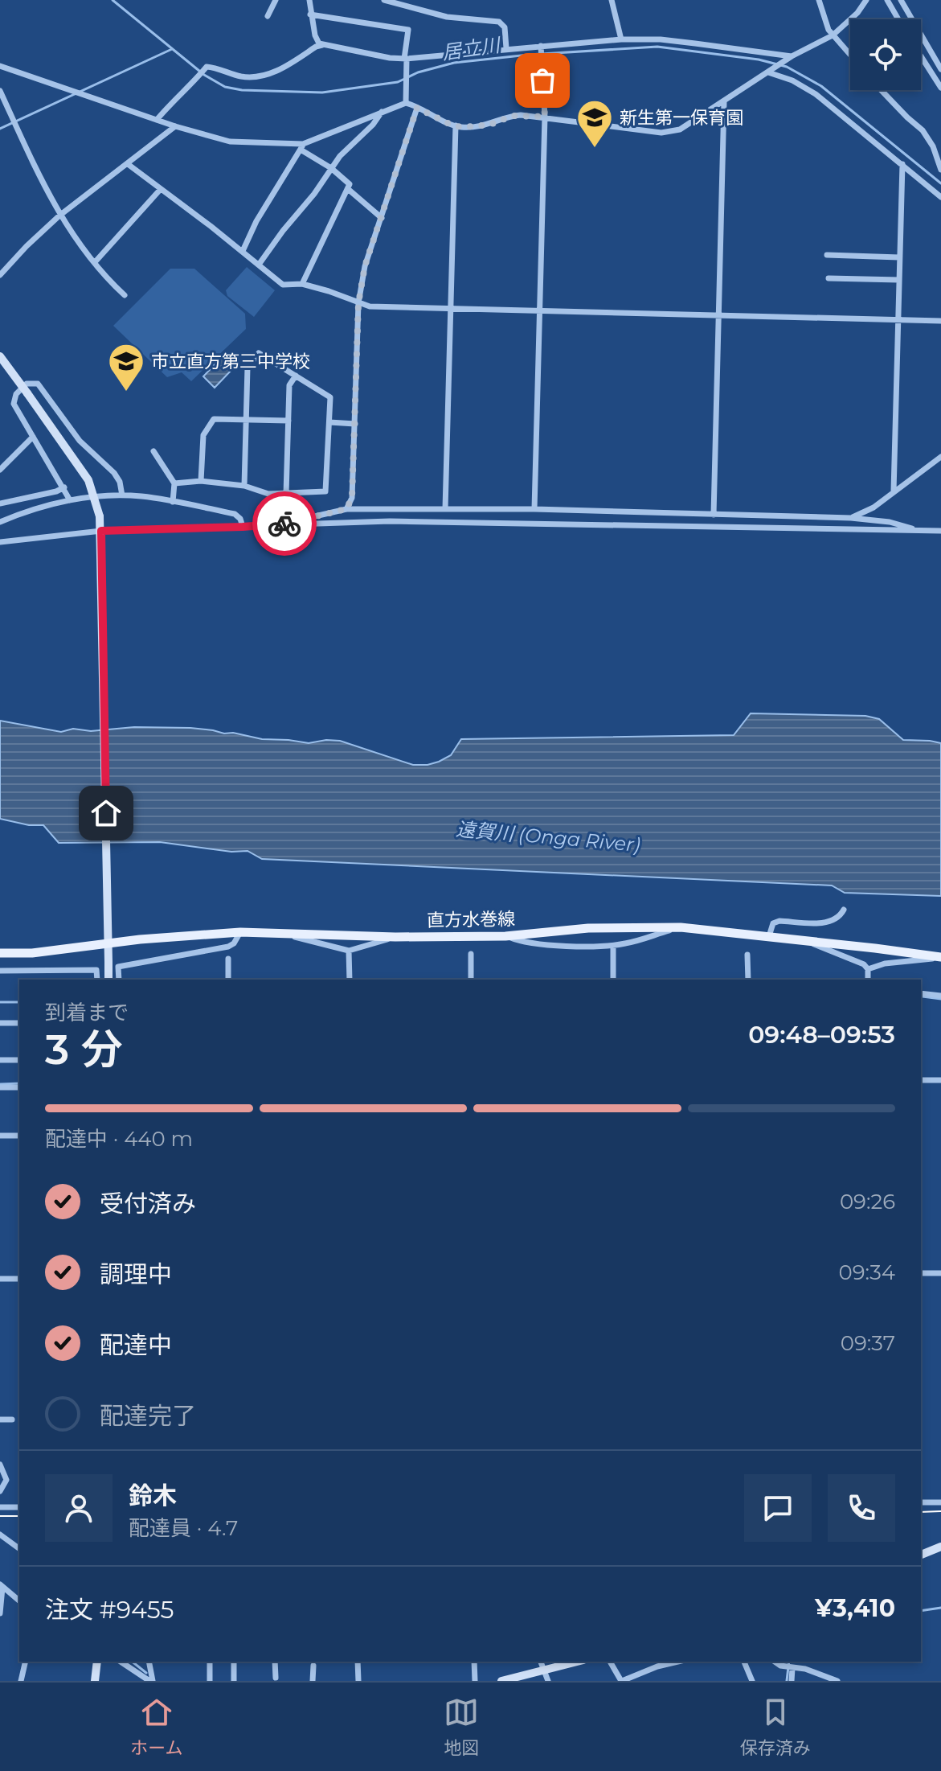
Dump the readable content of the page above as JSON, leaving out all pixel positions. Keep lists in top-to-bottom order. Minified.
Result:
{"streets":{"main road":["直方水巻線"]},"water":["居立川","遠賀川 (Onga River)"],"places":{"school or university":["新生第一保育園","市立直方第三中学校"]},"page":{"heading":["3 分","到着まで","09:48–09:53"],"panel":["鈴木","配達員 · 4.7","注文 #9455","¥3,410"],"bar":"配達中 · 440 m","list":[["受付済み","09:26"],["調理中","09:34"],["配達中","09:37"],"配達完了"],"tabs":["ホーム","地図","保存済み"]}}
